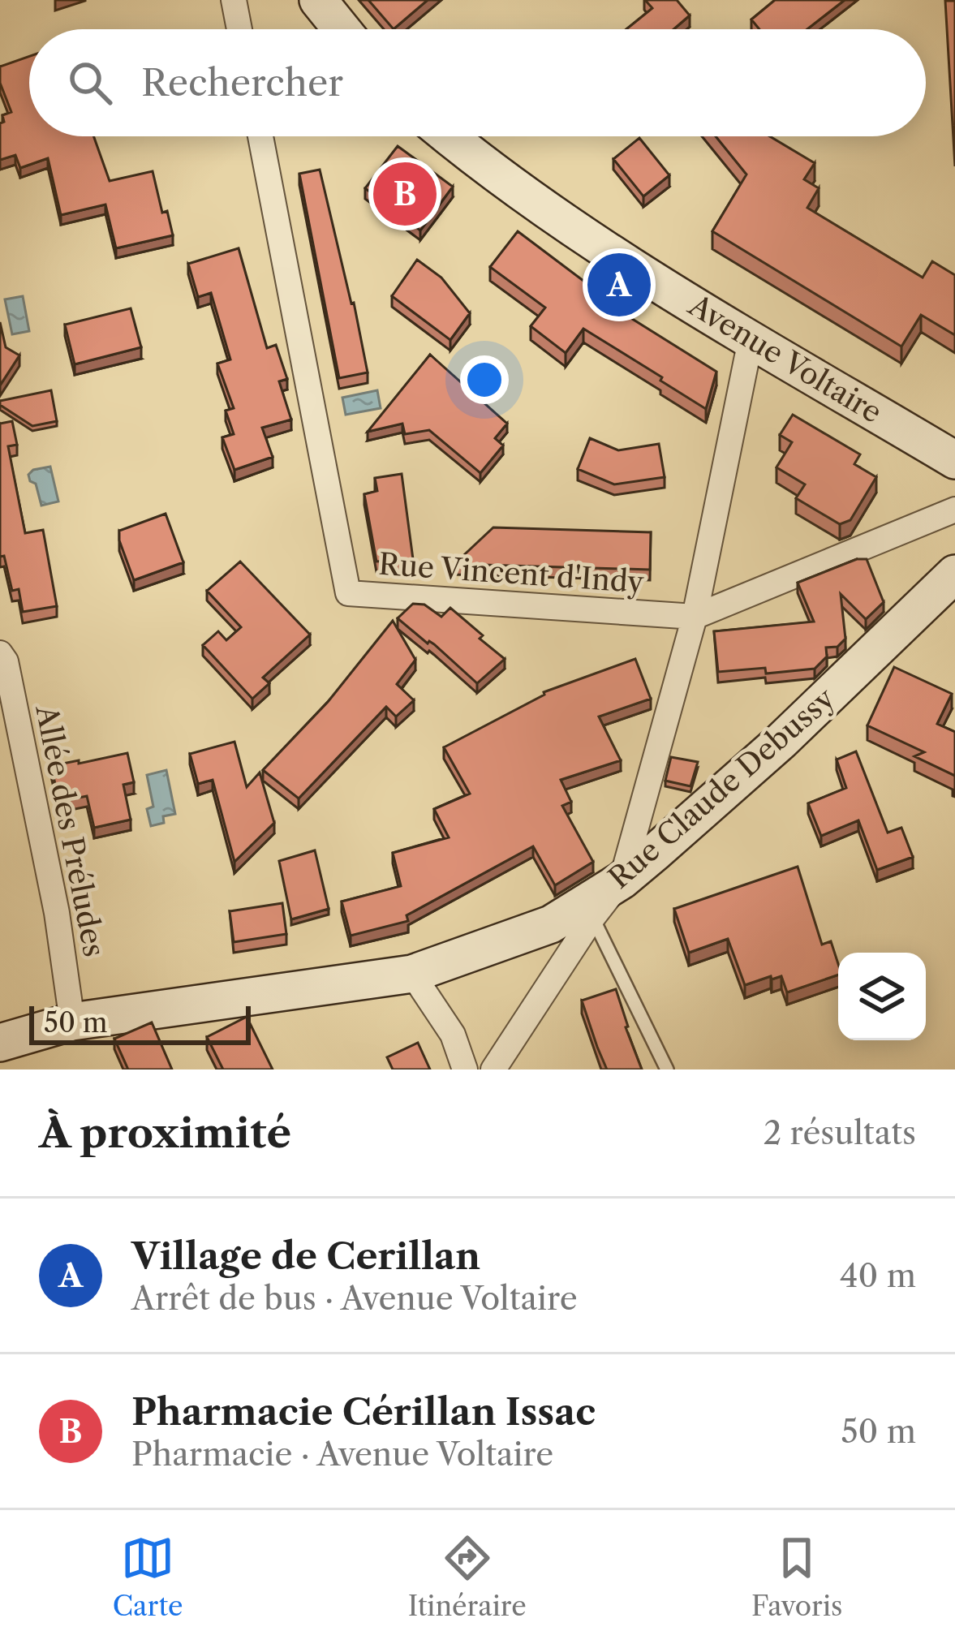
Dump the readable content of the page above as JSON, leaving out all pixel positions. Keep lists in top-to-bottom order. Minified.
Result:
{"streets":{"street":["Avenue Voltaire","Rue Vincent d'Indy","Rue Claude Debussy","Allée des Préludes"]},"crossings":[["Rue Claude Debussy","Allée des Préludes"]],"scale_bar":"50 m","page":{"search":"Rechercher","pins":["B","A"],"scale":"50 m","heading":["À proximité","2 résultats"],"list":[{"mark":"A","name":"Village de Cerillan","note":"Arrêt de bus · Avenue Voltaire","value":"40 m"},{"mark":"B","name":"Pharmacie Cérillan Issac","note":"Pharmacie · Avenue Voltaire","value":"50 m"}],"nav":["Carte","Itinéraire","Favoris"]}}
